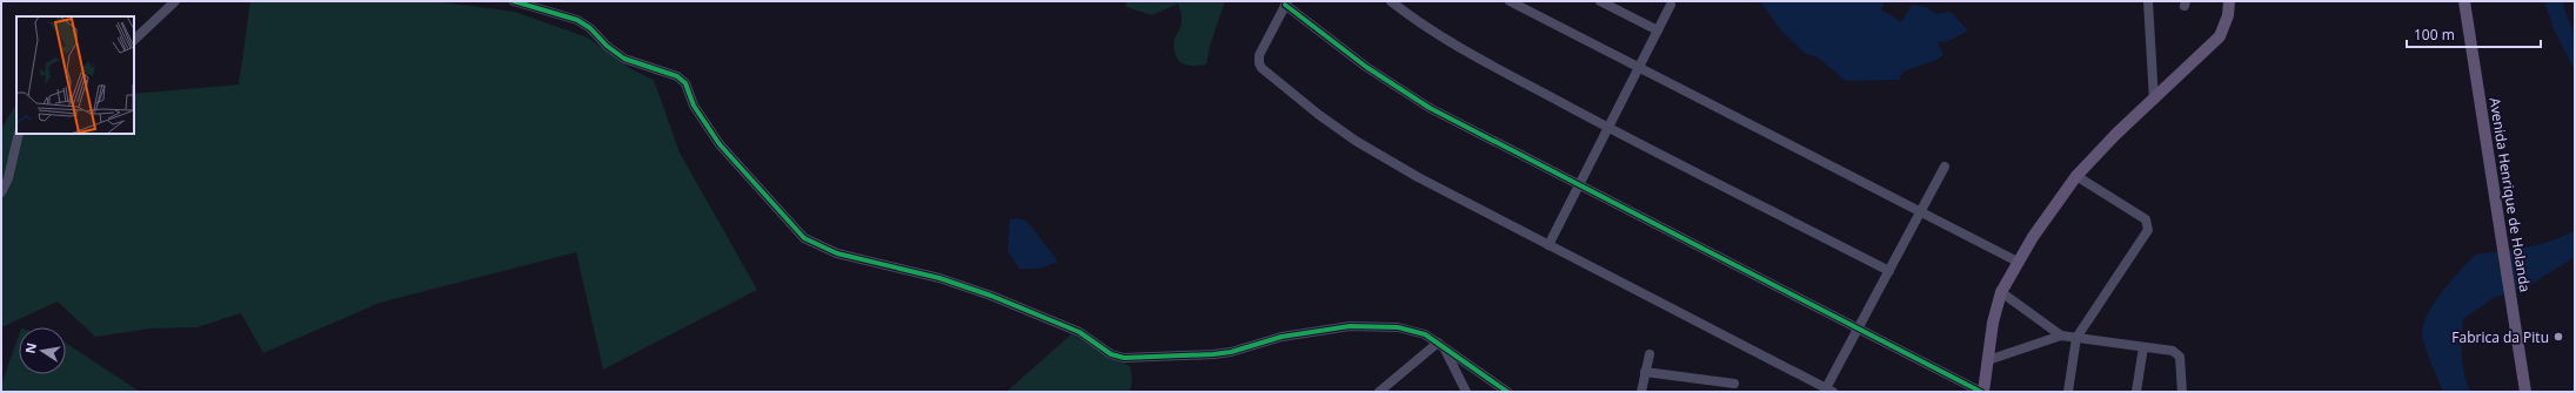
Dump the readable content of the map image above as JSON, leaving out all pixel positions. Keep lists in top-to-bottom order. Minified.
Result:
{"streets":{"main road":["Avenida Henrique de Holanda"]},"places":["Fabrica da Pitu"],"scale_bar":"100 m","north":"left"}
